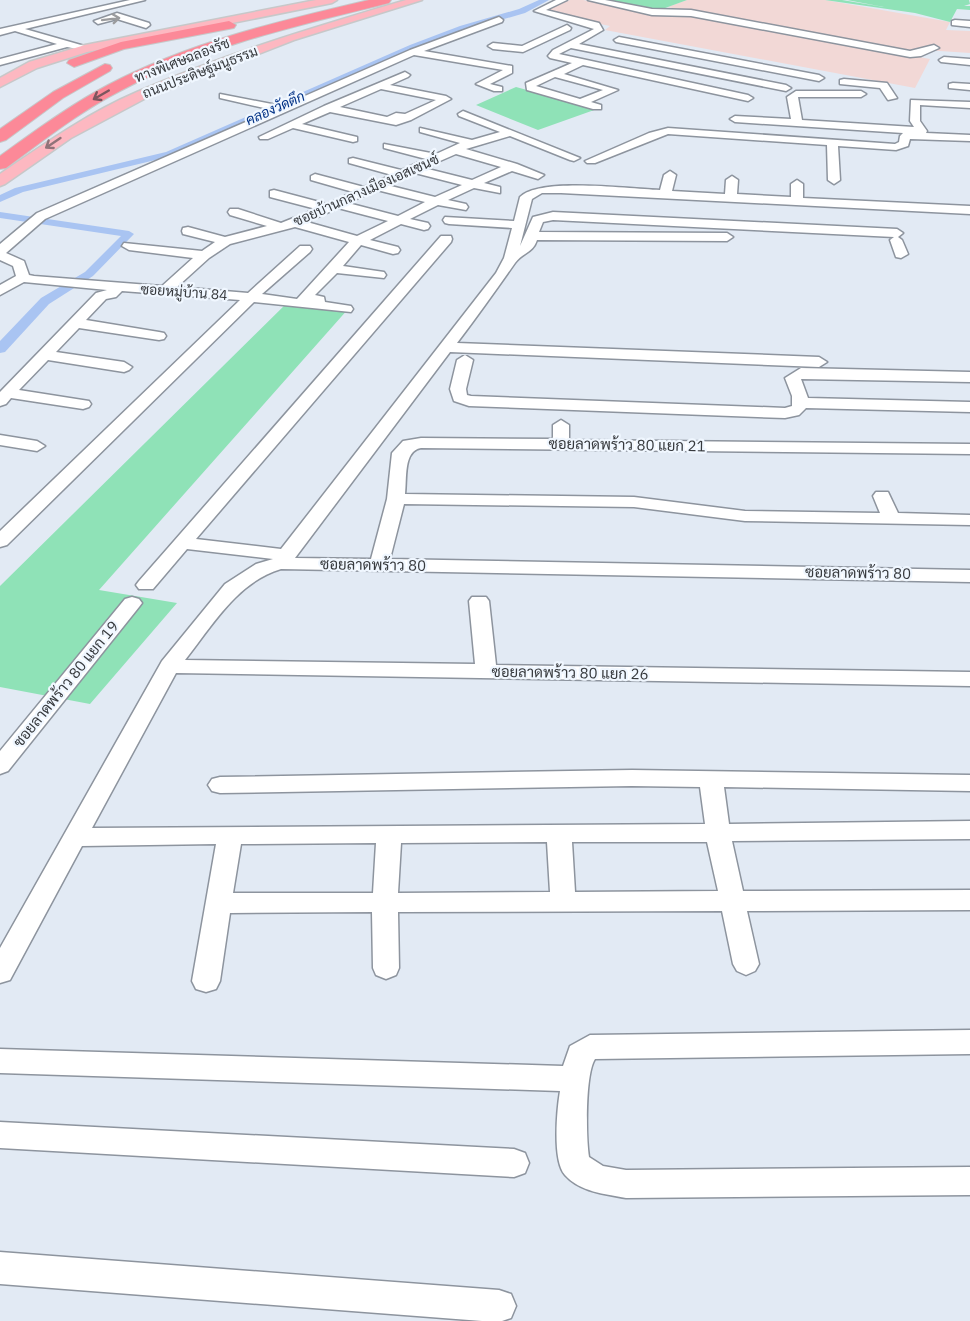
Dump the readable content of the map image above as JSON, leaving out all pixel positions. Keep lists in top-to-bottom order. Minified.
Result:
{"streets":{"highway":["ทางพิเศษฉลองรัช"],"main road":["ถนนประดิษฐ์มนูธรรม"],"street":["ซอยบ้านกลางเมืองเอสเซนซ์","ซอยหมู่บ้าน 84","ซอยลาดพร้าว 80 แยก 21","ซอยลาดพร้าว 80","ซอยลาดพร้าว 80 แยก 26","ซอยลาดพร้าว 80 แยก 19"]},"crossings":[["ซอยบ้านกลางเมืองเอสเซนซ์","ซอยหมู่บ้าน 84"],["ซอยลาดพร้าว 80 แยก 21","ซอยลาดพร้าว 80"],["ซอยลาดพร้าว 80","ซอยลาดพร้าว 80 แยก 26"]],"water":["คลองวัดตึก"]}
